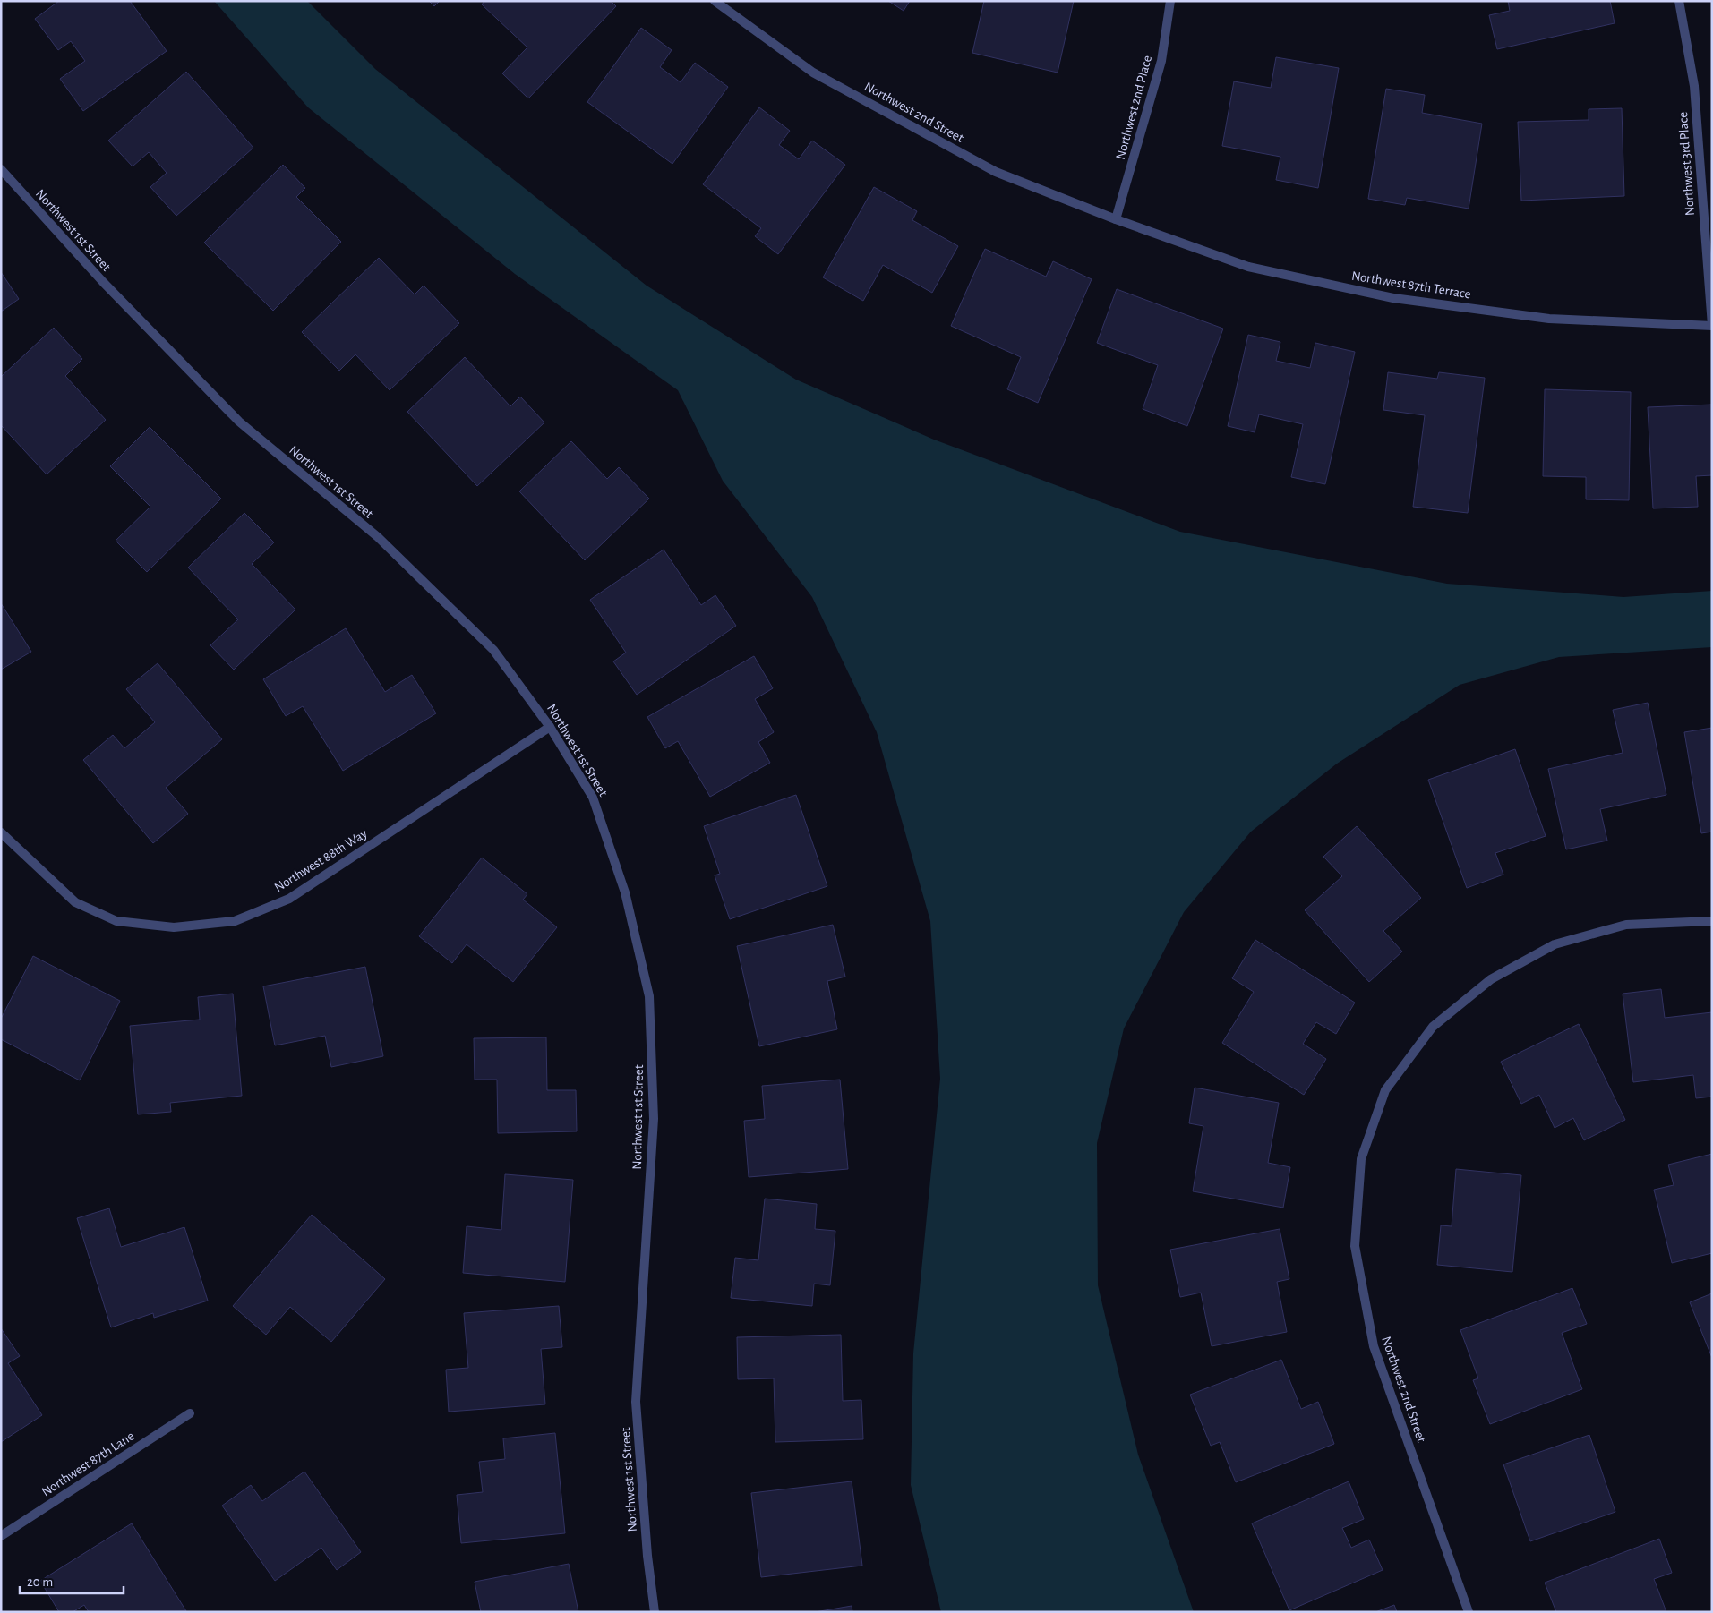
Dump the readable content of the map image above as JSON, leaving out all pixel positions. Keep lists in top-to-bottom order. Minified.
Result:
{"streets":{"street":["Northwest 2nd Place","Northwest 2nd Street","Northwest 3rd Place","Northwest 1st Street","Northwest 87th Terrace","Northwest 88th Way","Northwest 87th Lane"]},"crossings":[["Northwest 2nd Place","Northwest 2nd Street"],["Northwest 2nd Place","Northwest 87th Terrace"],["Northwest 2nd Street","Northwest 87th Terrace"],["Northwest 3rd Place","Northwest 87th Terrace"],["Northwest 1st Street","Northwest 88th Way"]],"scale_bar":"20 m"}
